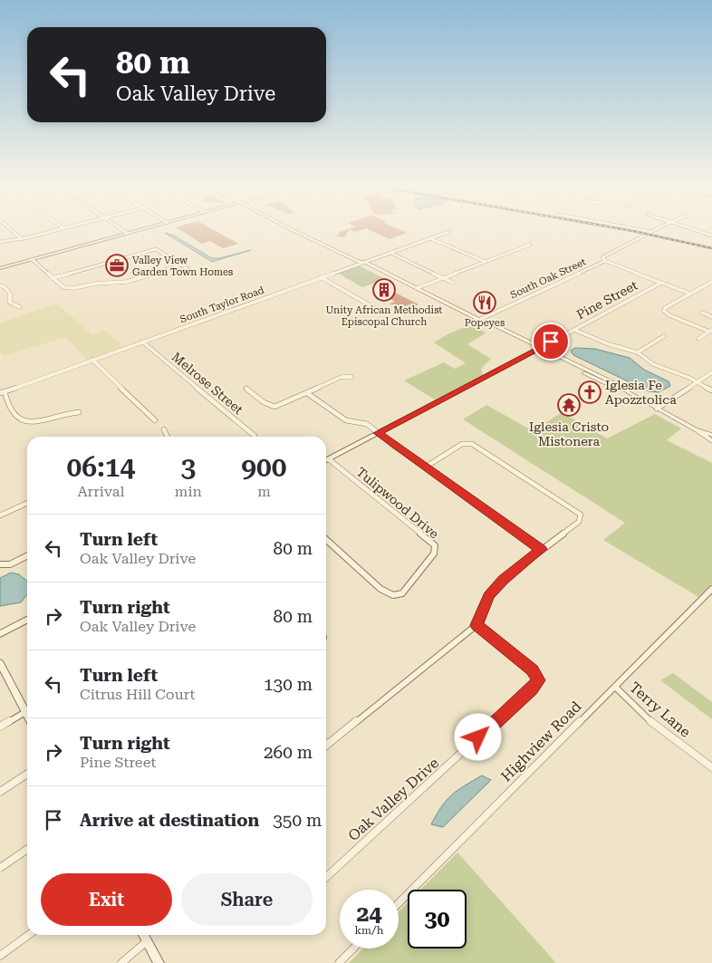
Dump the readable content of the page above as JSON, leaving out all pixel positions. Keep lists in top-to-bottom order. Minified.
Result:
{"streets":{"street":["South Oak Street","Pine Street","South Taylor Road","Melrose Street","Tulipwood Drive","Terry Lane","Highview Road","Oak Valley Drive"]},"crossings":[["Pine Street","Tulipwood Drive"],["South Taylor Road","Melrose Street"],["Terry Lane","Highview Road"]],"places":{"office":["Valley View Garden Town Homes"],"building":["Unity African Methodist Episcopal Church"],"restaurant":["Popeyes"],"church":["Iglesia Fe Apozztolica"],"temple":["Iglesia Cristo Mistonera"]},"page":{"turn":["80 m","Oak Valley Drive"],"eta":["06:14","Arrival","3","min","900","m"],"list":[{"name":"Turn left","note":"Oak Valley Drive","value":"80 m"},{"name":"Turn right","note":"Oak Valley Drive","value":"80 m"},{"name":"Turn left","note":"Citrus Hill Court","value":"130 m"},{"name":"Turn right","note":"Pine Street","value":"260 m"},{"name":"Arrive at destination","value":"350 m"}],"buttons":["Exit","Share"],"speed":"24 km/h","limit":"30"}}
